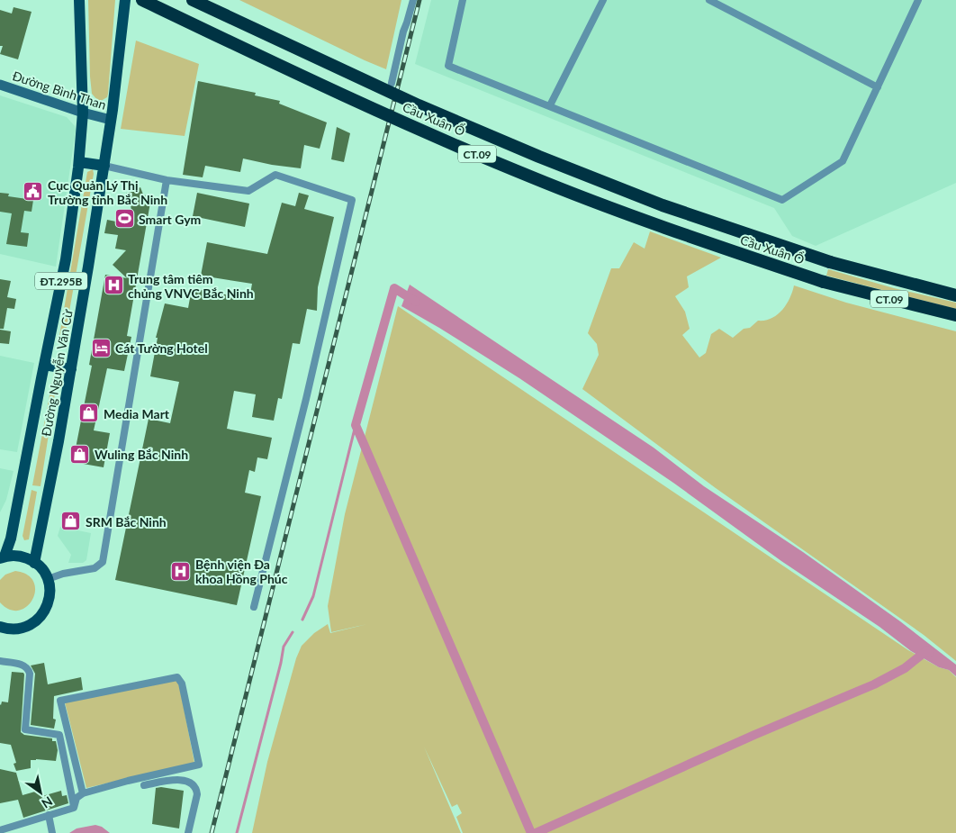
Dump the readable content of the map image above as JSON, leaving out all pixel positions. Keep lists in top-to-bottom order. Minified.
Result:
{"streets":{"highway":["Cầu Xuân Ổ","CT.09"],"main road":["ĐT.295B","Đường Nguyễn Văn Cừ"],"street":["Đường Bình Than"]},"crossings":[["Đường Bình Than","Đường Nguyễn Văn Cừ"]],"places":{"public building":["Cục Quản Lý Thị Trường tỉnh Bắc Ninh"],"sports":["Smart Gym"],"hospital":["Trung tâm tiêm chủng VNVC Bắc Ninh","Bệnh viện Đa khoa Hồng Phúc"],"hotel":["Cát Tường Hotel"],"shop":["Media Mart","Wuling Bắc Ninh","SRM Bắc Ninh"]},"north":"bottom right"}
